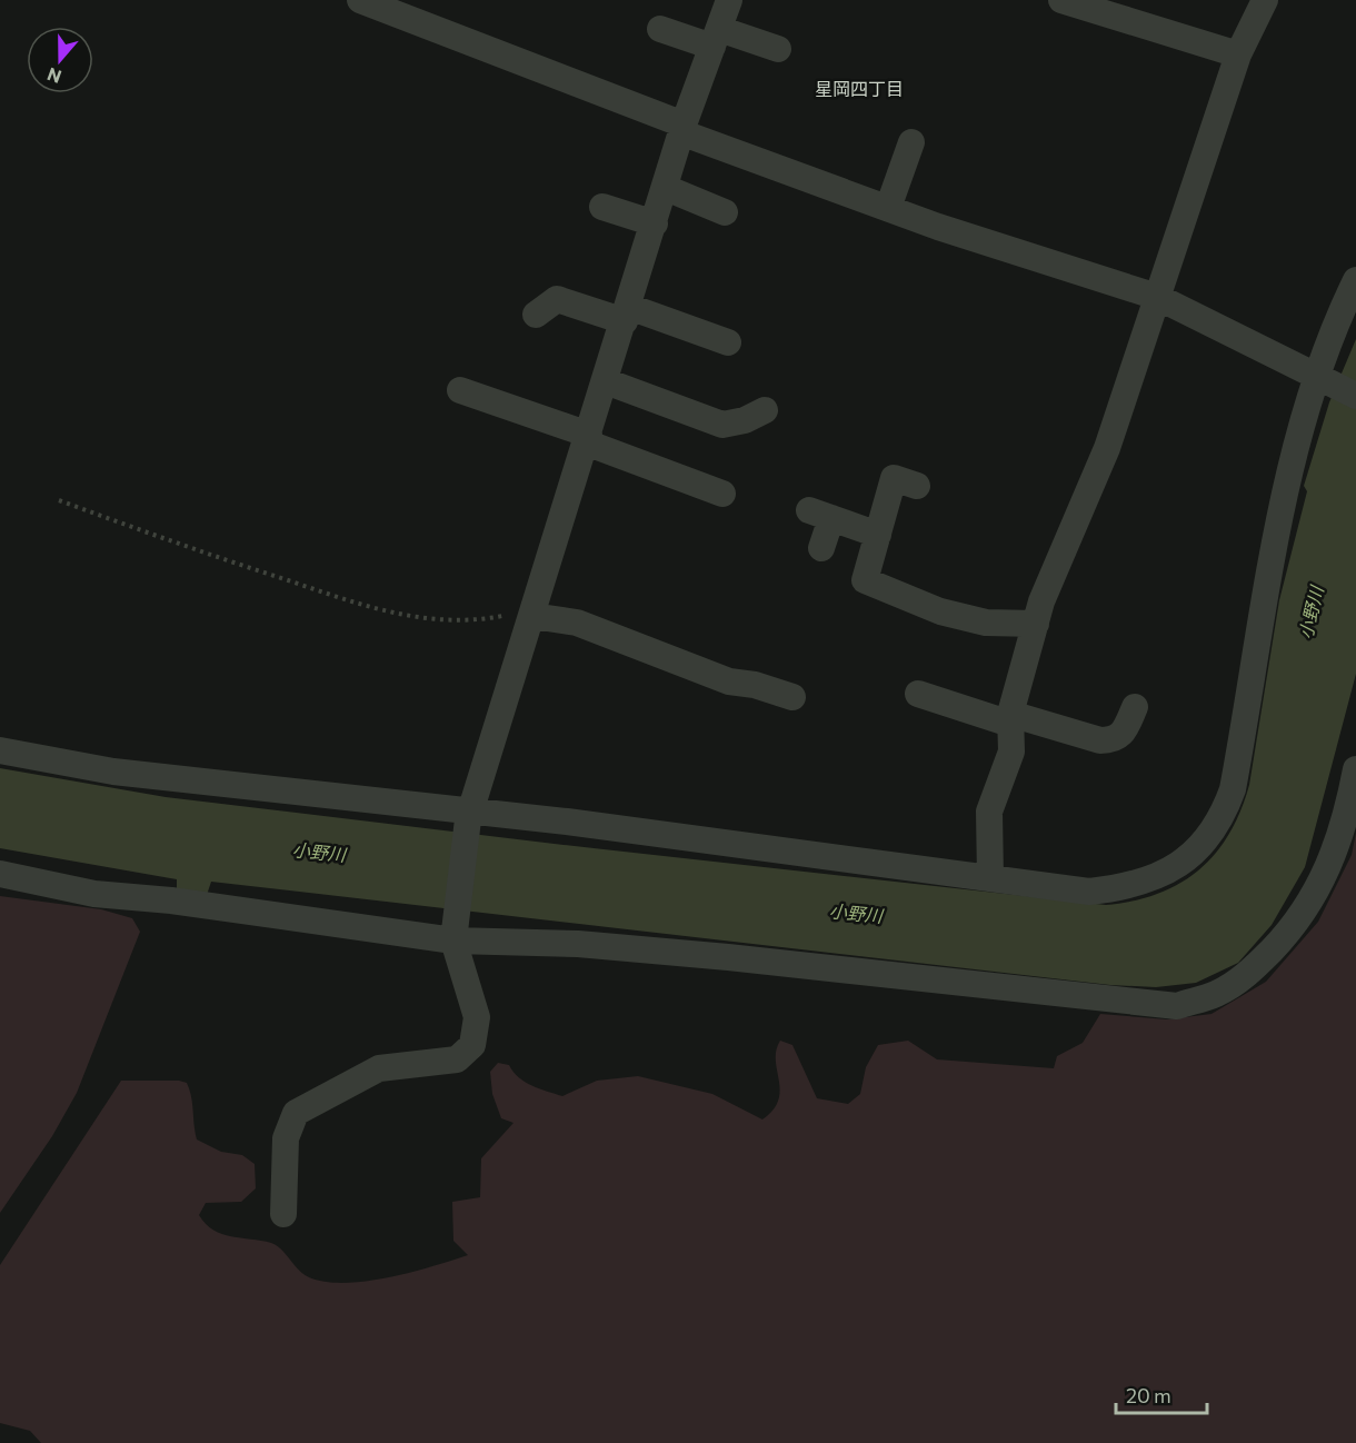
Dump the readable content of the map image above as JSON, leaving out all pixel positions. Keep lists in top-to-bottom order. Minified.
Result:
{"districts":["星岡四丁目"],"water":["小野川"],"scale_bar":"20 m","north":"bottom"}
